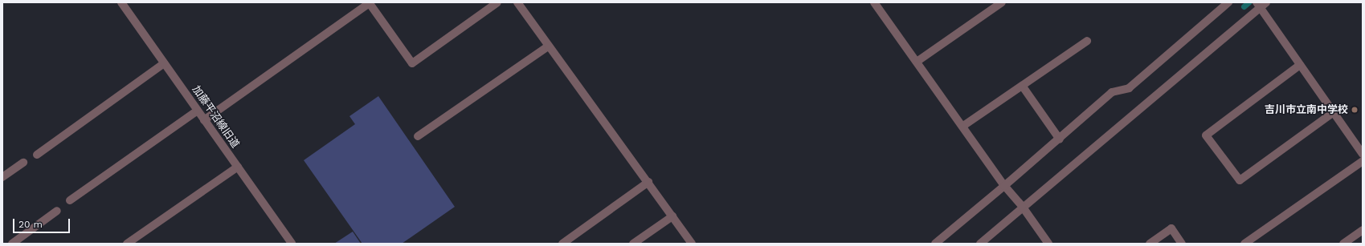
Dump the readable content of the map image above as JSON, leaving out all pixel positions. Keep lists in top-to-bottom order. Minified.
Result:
{"streets":{"street":["加藤平沼線旧道"]},"places":["吉川市立南中学校"],"scale_bar":"20 m"}
